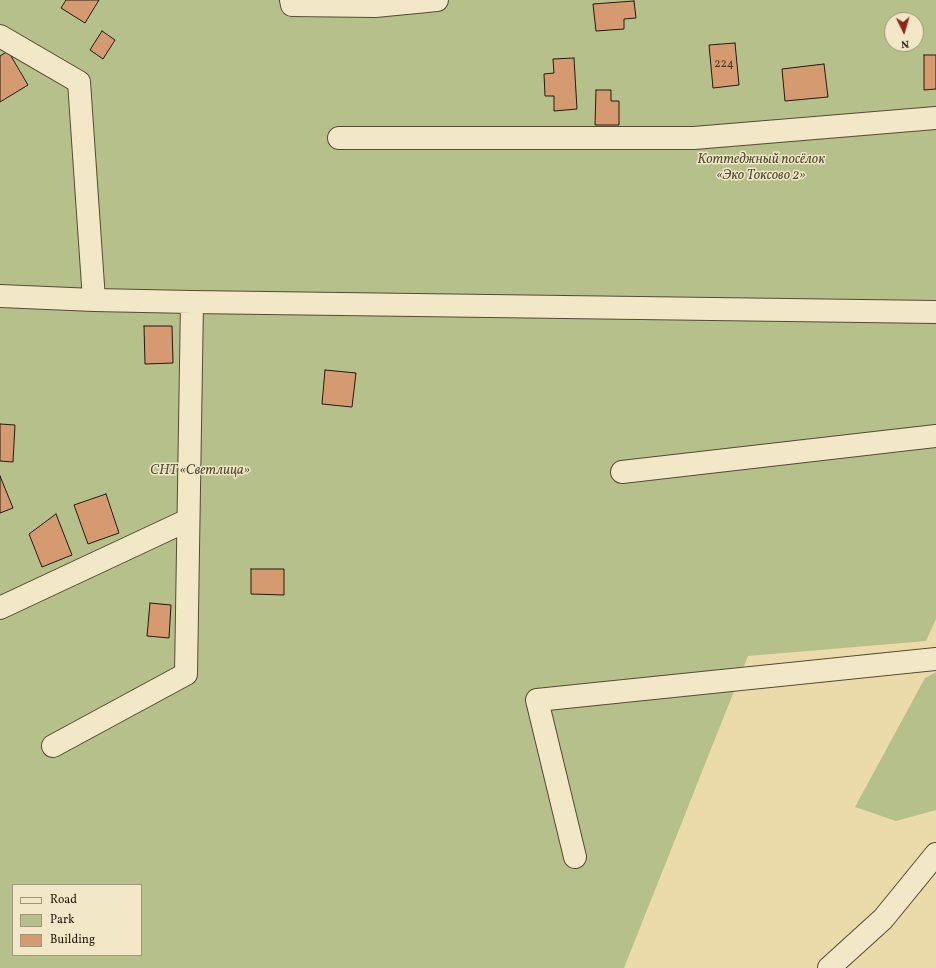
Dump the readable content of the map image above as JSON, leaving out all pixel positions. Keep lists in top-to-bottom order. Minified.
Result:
{"parks":["Коттеджный посёлок «Эко Токсово 2»","СНТ «Светлица»"],"house_numbers":["224"],"legend":["Road","Park","Building"],"north":"bottom"}
